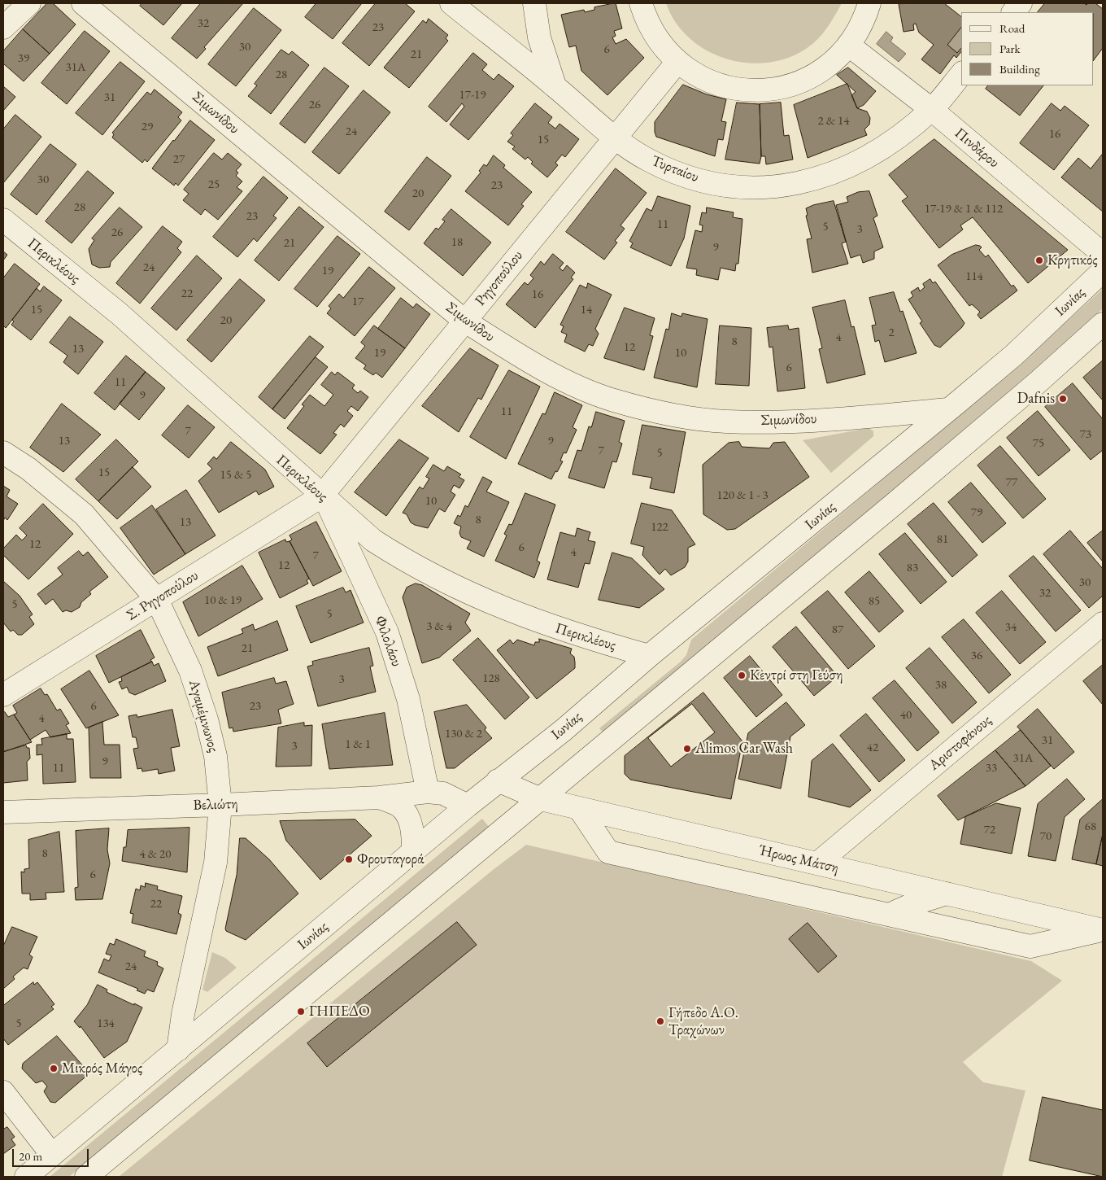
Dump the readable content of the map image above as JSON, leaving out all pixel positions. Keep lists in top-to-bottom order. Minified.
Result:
{"streets":{"street":["Σιμωνίδου","Πινδάρου","Τυρταίου","Περικλέους","Ρηγοπούλου","Ιωνίας","Σ. Ρηγοπούλου","Φιλολάου","Αγαμέμνωνος","Αριστοφάνους","Βελιώτη","Ήρωος Μάτση"]},"crossings":[["Σιμωνίδου","Ρηγοπούλου"],["Σιμωνίδου","Ιωνίας"],["Πινδάρου","Τυρταίου"],["Τυρταίου","Ρηγοπούλου"],["Περικλέους","Ρηγοπούλου"],["Περικλέους","Ιωνίας"],["Περικλέους","Σ. Ρηγοπούλου"],["Περικλέους","Φιλολάου"],["Ρηγοπούλου","Σ. Ρηγοπούλου"],["Ρηγοπούλου","Φιλολάου"],["Ιωνίας","Αγαμέμνωνος"],["Ιωνίας","Βελιώτη"],["Ιωνίας","Ήρωος Μάτση"],["Σ. Ρηγοπούλου","Φιλολάου"],["Σ. Ρηγοπούλου","Αγαμέμνωνος"],["Φιλολάου","Βελιώτη"],["Αγαμέμνωνος","Βελιώτη"],["Αριστοφάνους","Ήρωος Μάτση"]],"places":["Κρητικός","Dafnis","Κεντρί στη Γεύση","Alimos Car Wash","Φρουταγορά","ΓΗΠΕΔΟ","Γήπεδο Α.Ο. Τραχώνων","Μικρός Μάγος"],"house_numbers":["32","23","30","6","21","39","31A","28","17-19","31","26","2 & 14","29","24","16","15","27","30","25","23","20","28","17-19 & 1 & 112","23","11","5","3","26","18","21","9","24","19","114","22","16","17","15","14","20","2","4","8","12","13","19","10","6","11","9","11","7","73","13","9","75","7","5","15","15 & 5","77","120 & 1 - 3","10","79","8","13","122","81","12","6","4","7","12","83","30","32","10 & 19","85","5","5","3 & 4","34","87","21","36","128","3","38","6","23","40","4","130 & 2","31","1 & 1","3","42","31A","9","11","33","68","72","70","8","4 & 20","6","22","24","5","134"],"legend":["Road","Park","Building"],"scale_bar":"20 m"}
